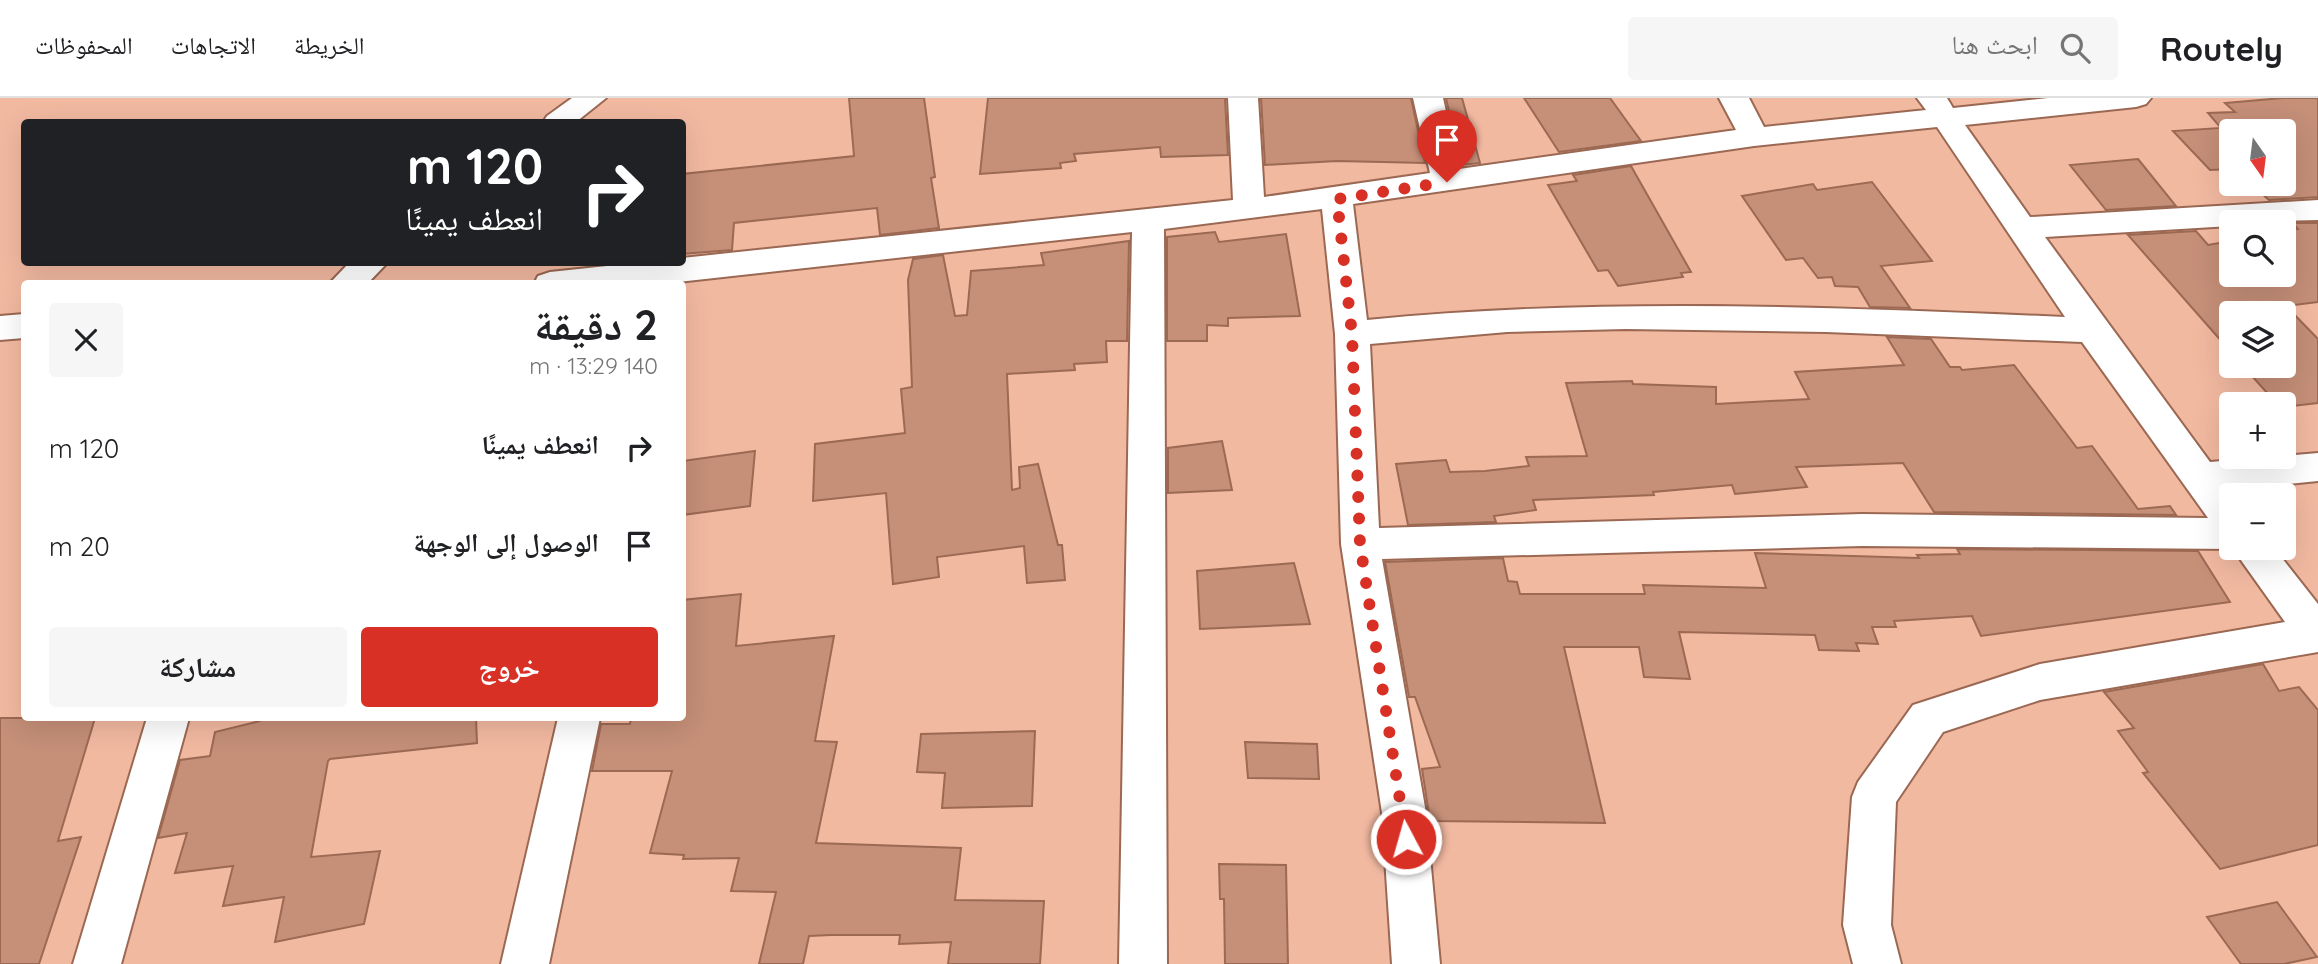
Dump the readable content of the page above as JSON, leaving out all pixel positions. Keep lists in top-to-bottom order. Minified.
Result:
{"north":"bottom","page":{"header":"Routely","search":"ابحث هنا","nav":["الخريطة","الاتجاهات","المحفوظات"],"map_buttons":["+","−"],"turn":["120 m","انعطف يمينًا"],"heading":["2 دقيقة","140 m · 13:29"],"list":[{"name":"انعطف يمينًا","value":"120 m"},{"name":"الوصول إلى الوجهة","value":"20 m"}],"buttons":["خروج","مشاركة"]}}
